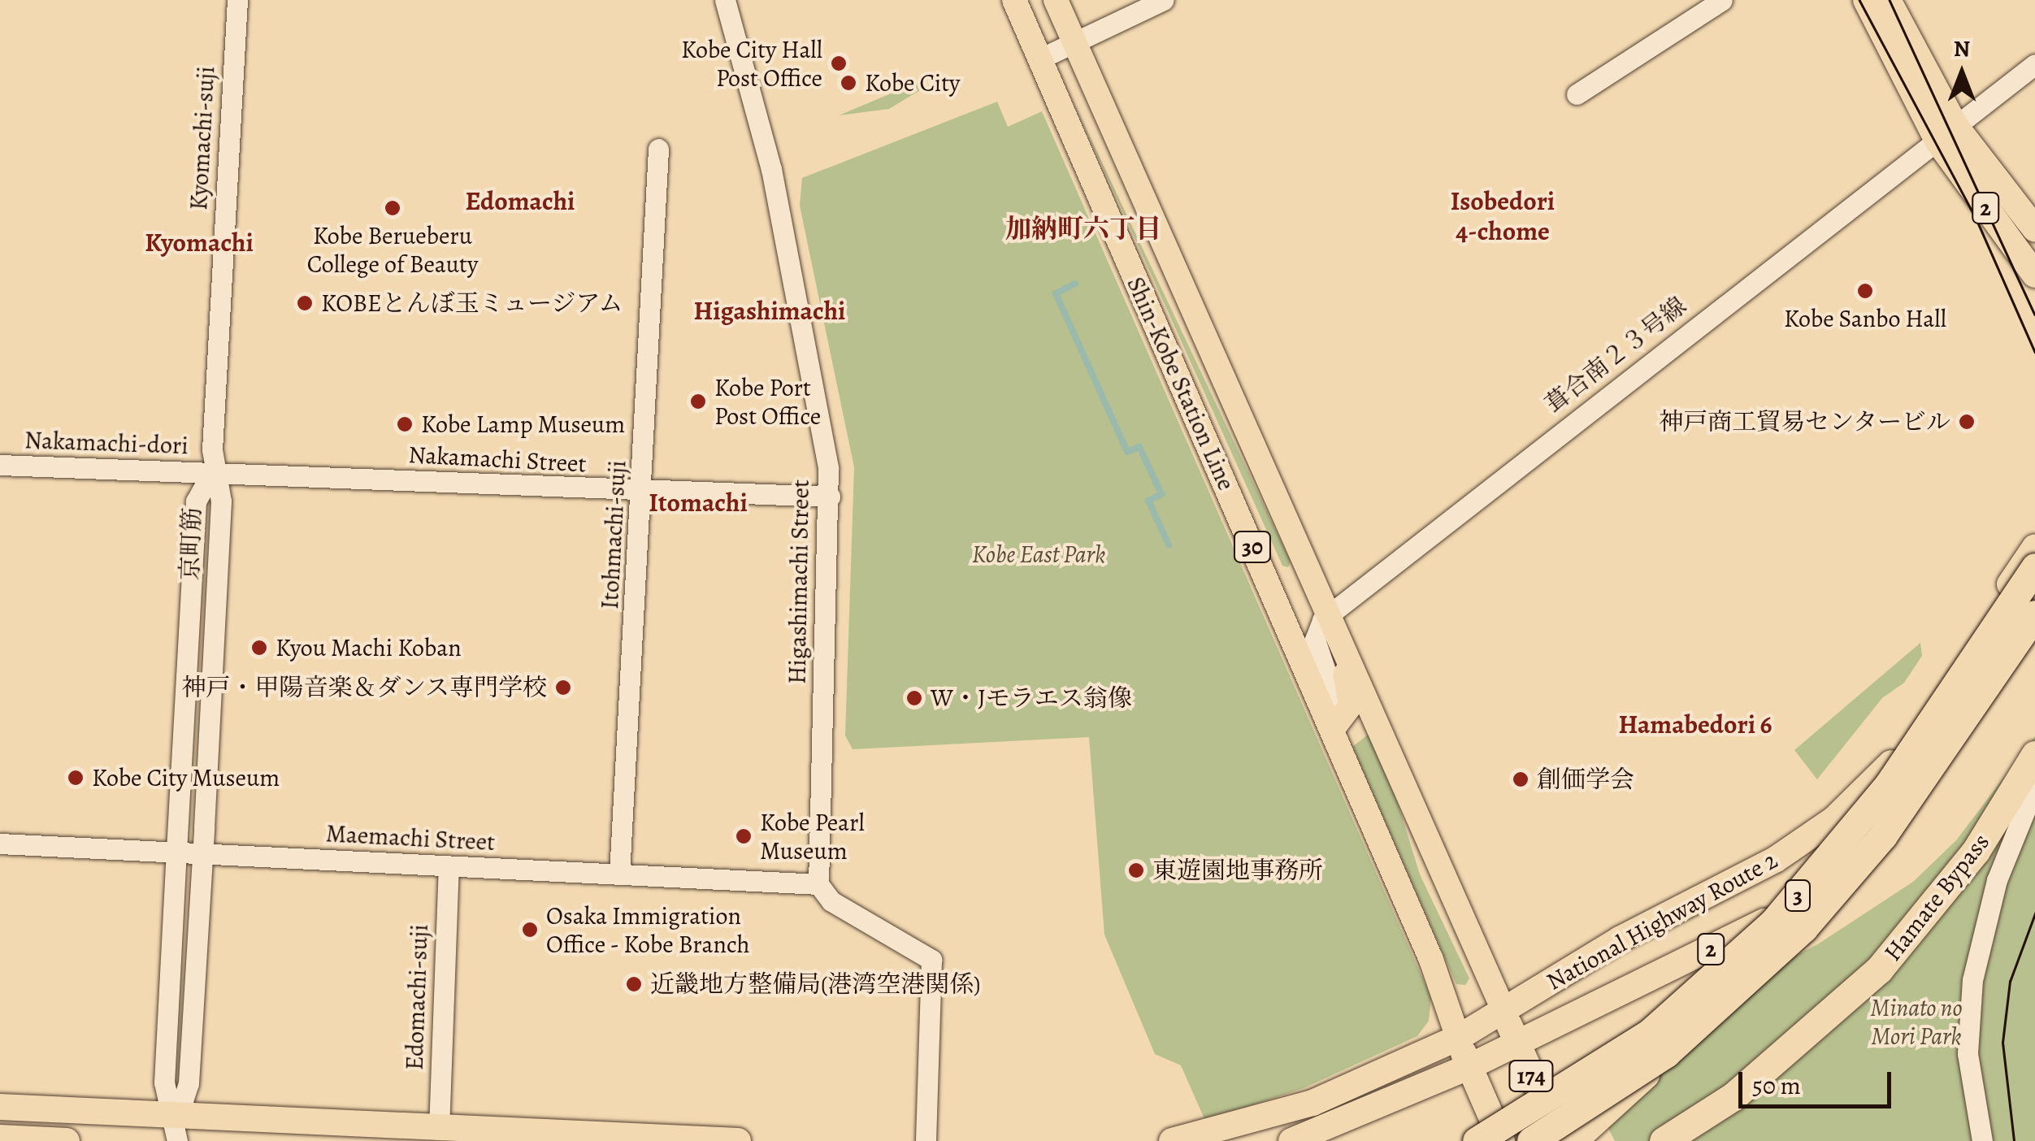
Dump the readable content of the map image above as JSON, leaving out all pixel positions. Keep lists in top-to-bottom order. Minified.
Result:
{"streets":{"highway":["2","3","Hamate Bypass","National Highway Route 2","174"],"main road":["Shin-Kobe Station Line","30"],"street":["Kyomachi-suji","葺合南２３号線","Nakamachi-dori","Nakamachi Street","Itohmachi-suji","京町筋","Higashimachi Street","Maemachi Street","Edomachi-suji"]},"crossings":[["Kyomachi-suji","Nakamachi-dori"],["Kyomachi-suji","Nakamachi Street"],["Kyomachi-suji","京町筋"],["2","葺合南２３号線"],["葺合南２３号線","Shin-Kobe Station Line"],["Shin-Kobe Station Line","National Highway Route 2"],["Shin-Kobe Station Line","174"],["Nakamachi-dori","Nakamachi Street"],["Nakamachi-dori","京町筋"],["Nakamachi Street","Itohmachi-suji"],["Nakamachi Street","京町筋"],["Nakamachi Street","Higashimachi Street"],["Itohmachi-suji","Maemachi Street"],["京町筋","Maemachi Street"],["Higashimachi Street","Maemachi Street"],["Maemachi Street","Edomachi-suji"],["National Highway Route 2","174"]],"districts":["Edomachi","Isobedori 4-chome","加納町六丁目","Kyomachi","Higashimachi","Itomachi","Hamabedori 6"],"parks":["Kobe East Park","Minato no Mori Park"],"places":["Kobe City Hall Post Office","Kobe City","Kobe Berueberu College of Beauty","Kobe Sanbo Hall","KOBEとんぼ玉ミュージアム","Kobe Port Post Office","神戸商工貿易センタービル","Kobe Lamp Museum","Kyou Machi Koban","神戸・甲陽音楽＆ダンス専門学校","W・Jモラエス翁像","Kobe City Museum","創価学会","Kobe Pearl Museum","東遊園地事務所","Osaka Immigration Office - Kobe Branch","近畿地方整備局(港湾空港関係)"],"scale_bar":"50 m","north":"top"}
